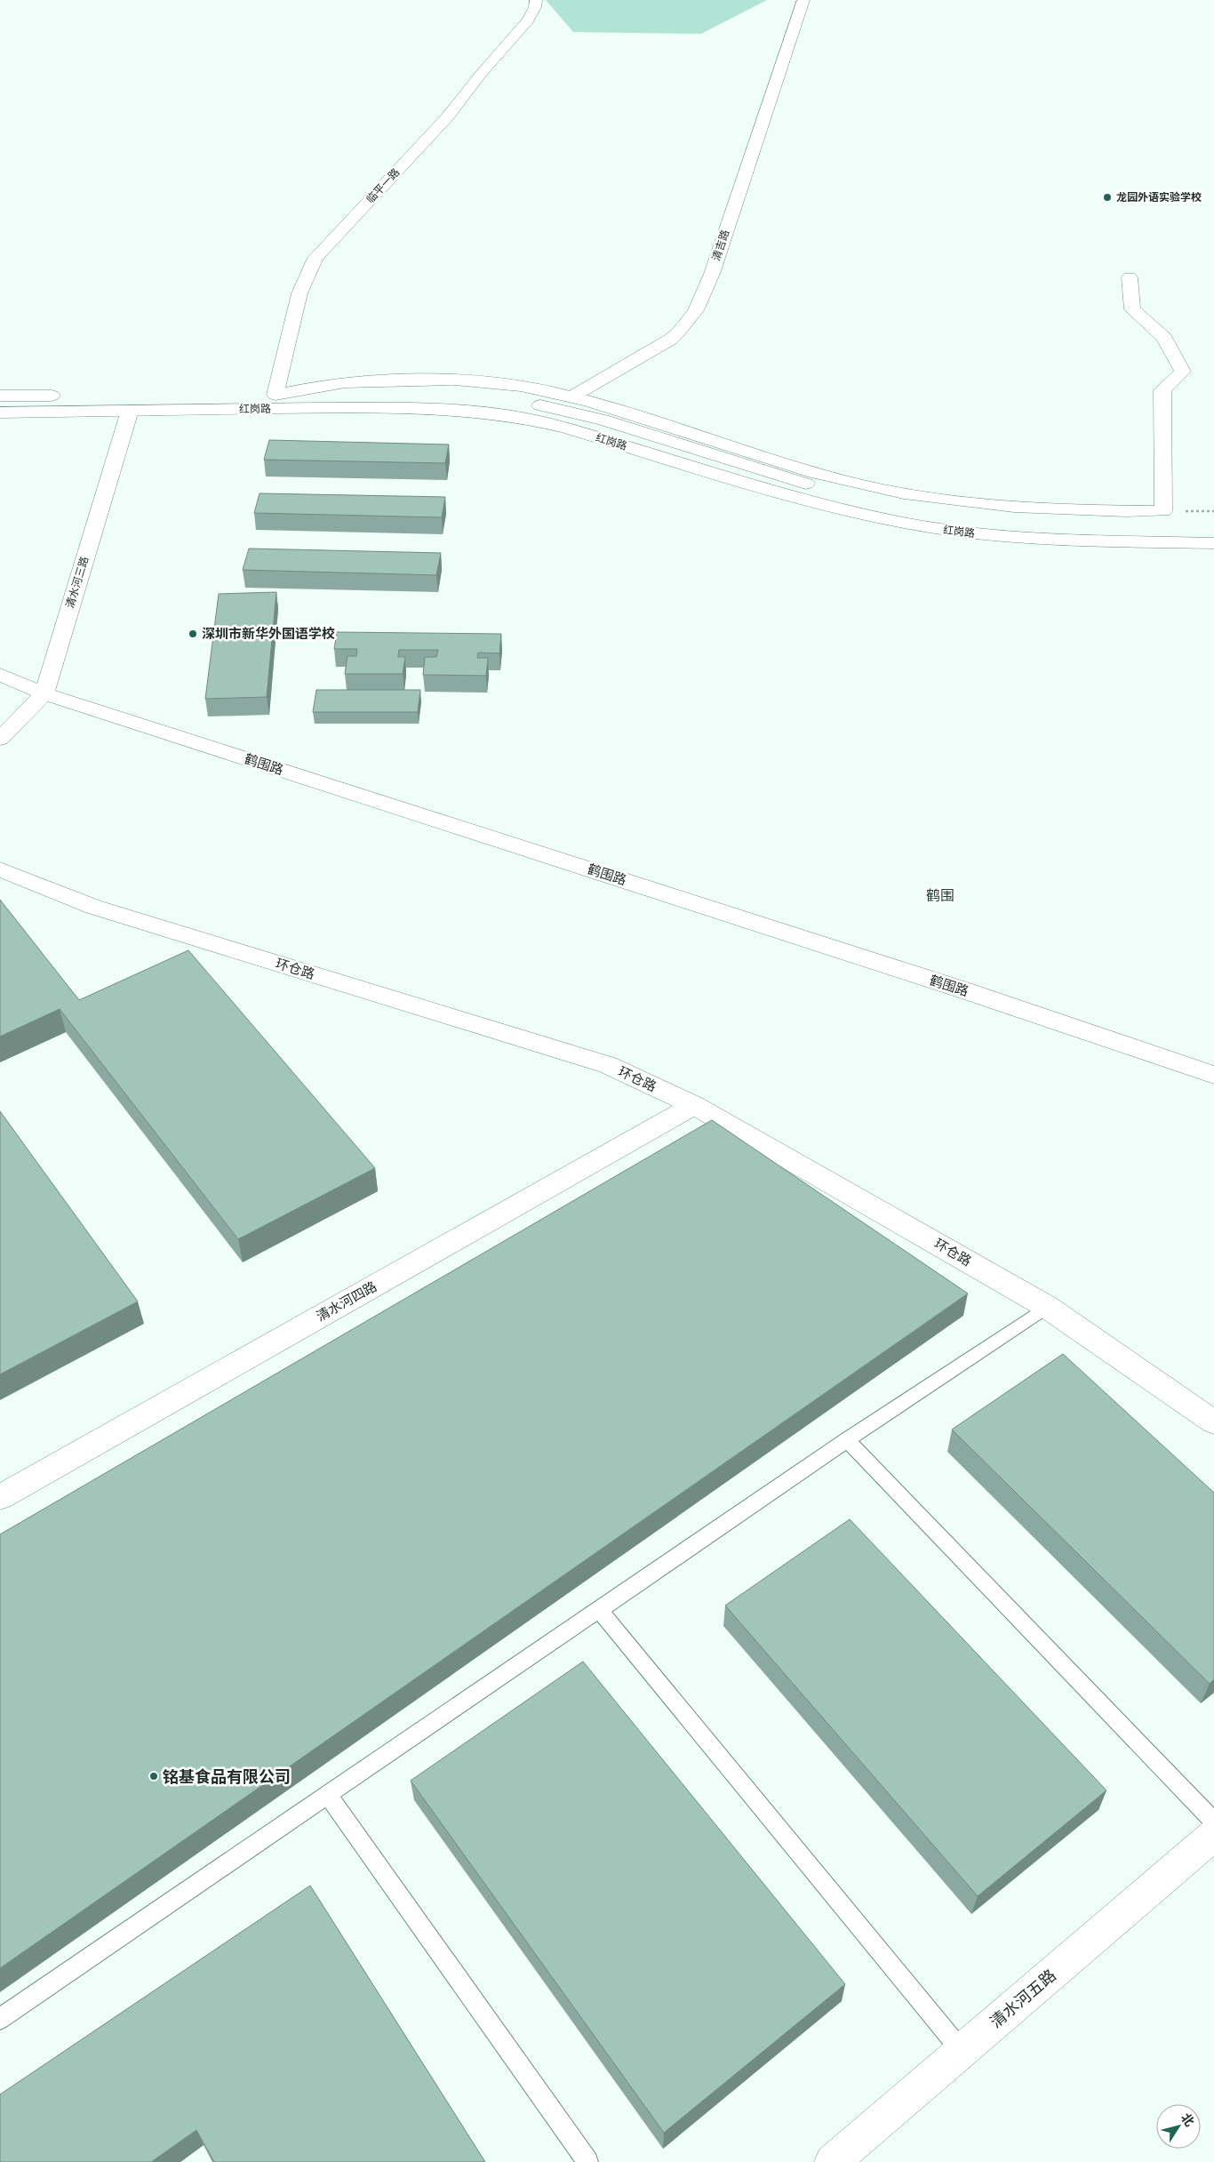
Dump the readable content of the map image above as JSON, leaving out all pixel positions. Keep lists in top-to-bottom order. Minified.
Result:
{"streets":{"street":["临平一路","清吉路","红岗路","清水河三路","鹤围路","环仓路","清水河四路","清水河五路"]},"crossings":[["临平一路","红岗路"],["红岗路","清水河三路"],["清水河三路","鹤围路"],["环仓路","清水河四路"]],"districts":["鹤围"],"places":["龙园外语实验学校","深圳市新华外国语学校","铭基食品有限公司"],"north":"top right"}
